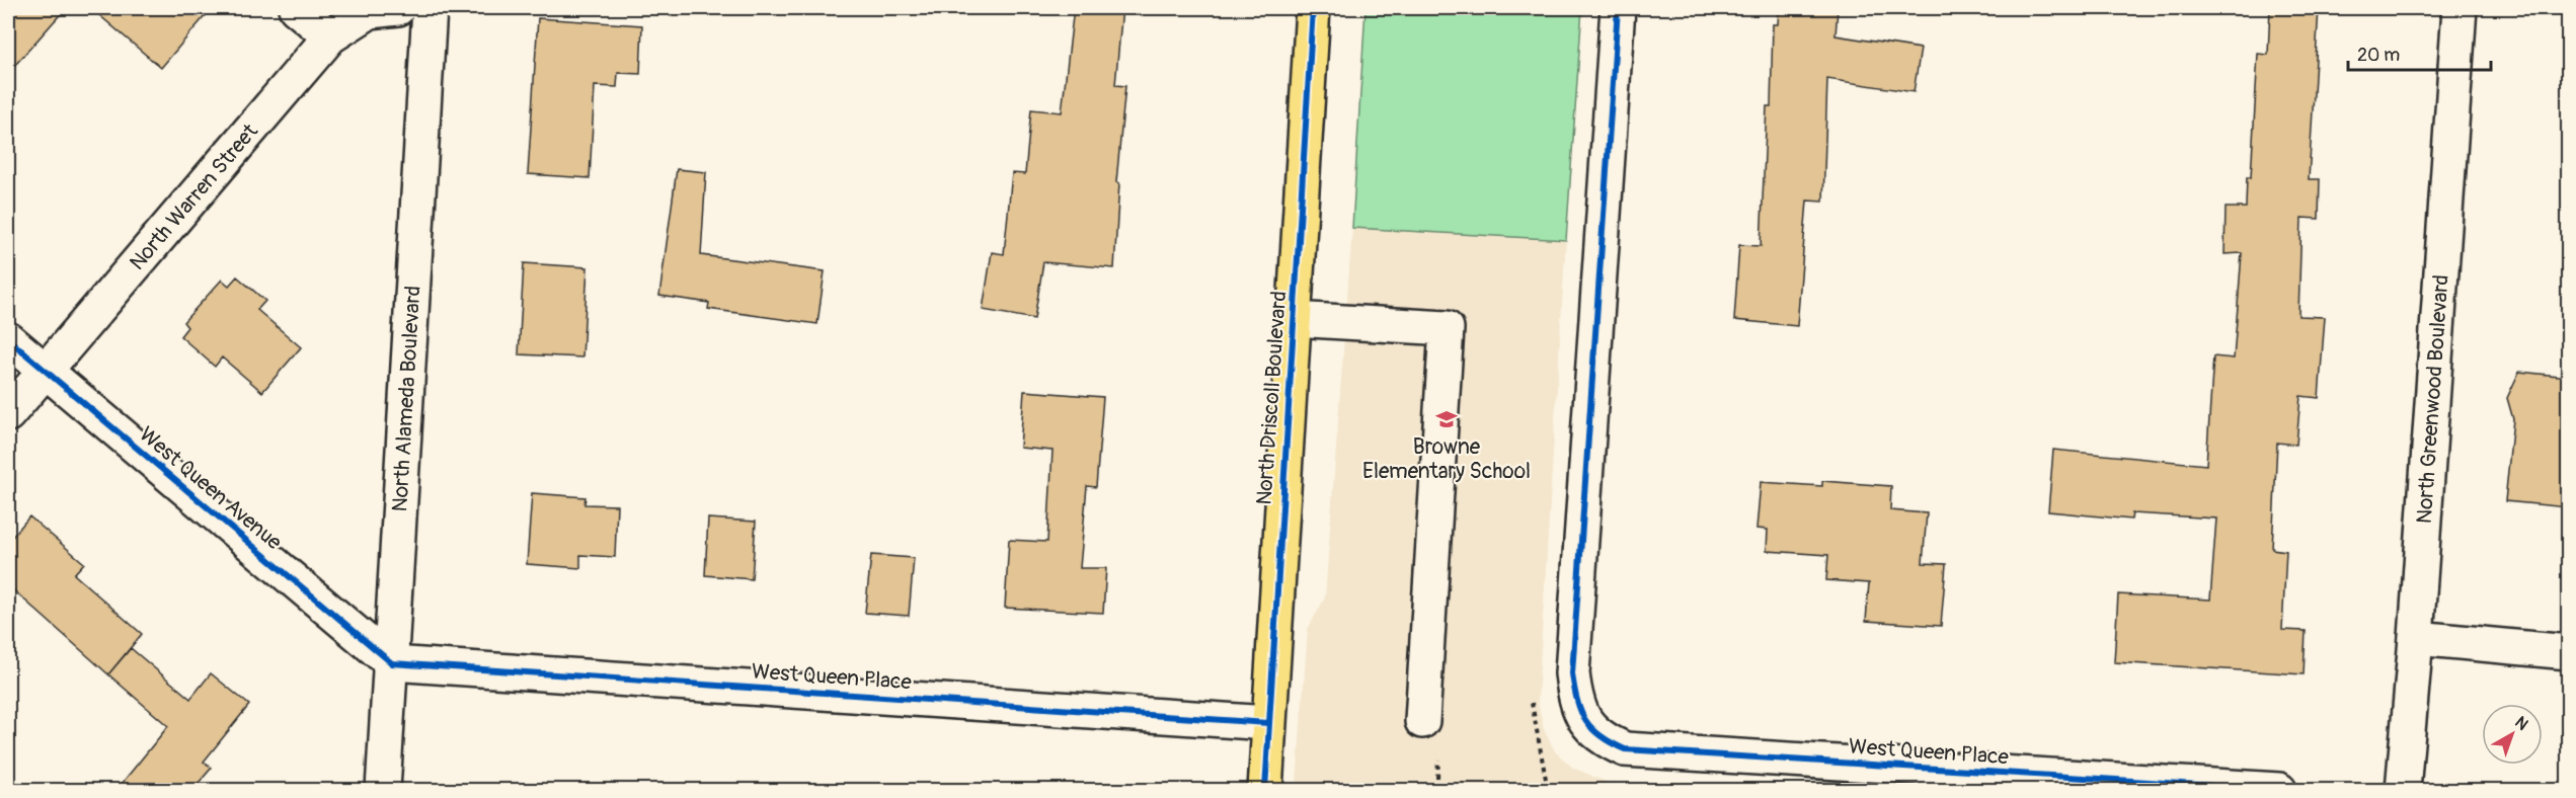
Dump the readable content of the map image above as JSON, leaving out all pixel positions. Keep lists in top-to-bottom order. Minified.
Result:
{"streets":{"main road":["North Driscoll Boulevard"],"street":["North Warren Street","North Alameda Boulevard","North Greenwood Boulevard","West Queen Avenue","West Queen Place"]},"crossings":[["North Warren Street","West Queen Avenue"],["North Driscoll Boulevard","West Queen Place"],["North Alameda Boulevard","West Queen Avenue"],["North Alameda Boulevard","West Queen Place"],["West Queen Avenue","West Queen Place"]],"places":{"school or university":["Browne Elementary School"]},"scale_bar":"20 m","north":"top right"}
